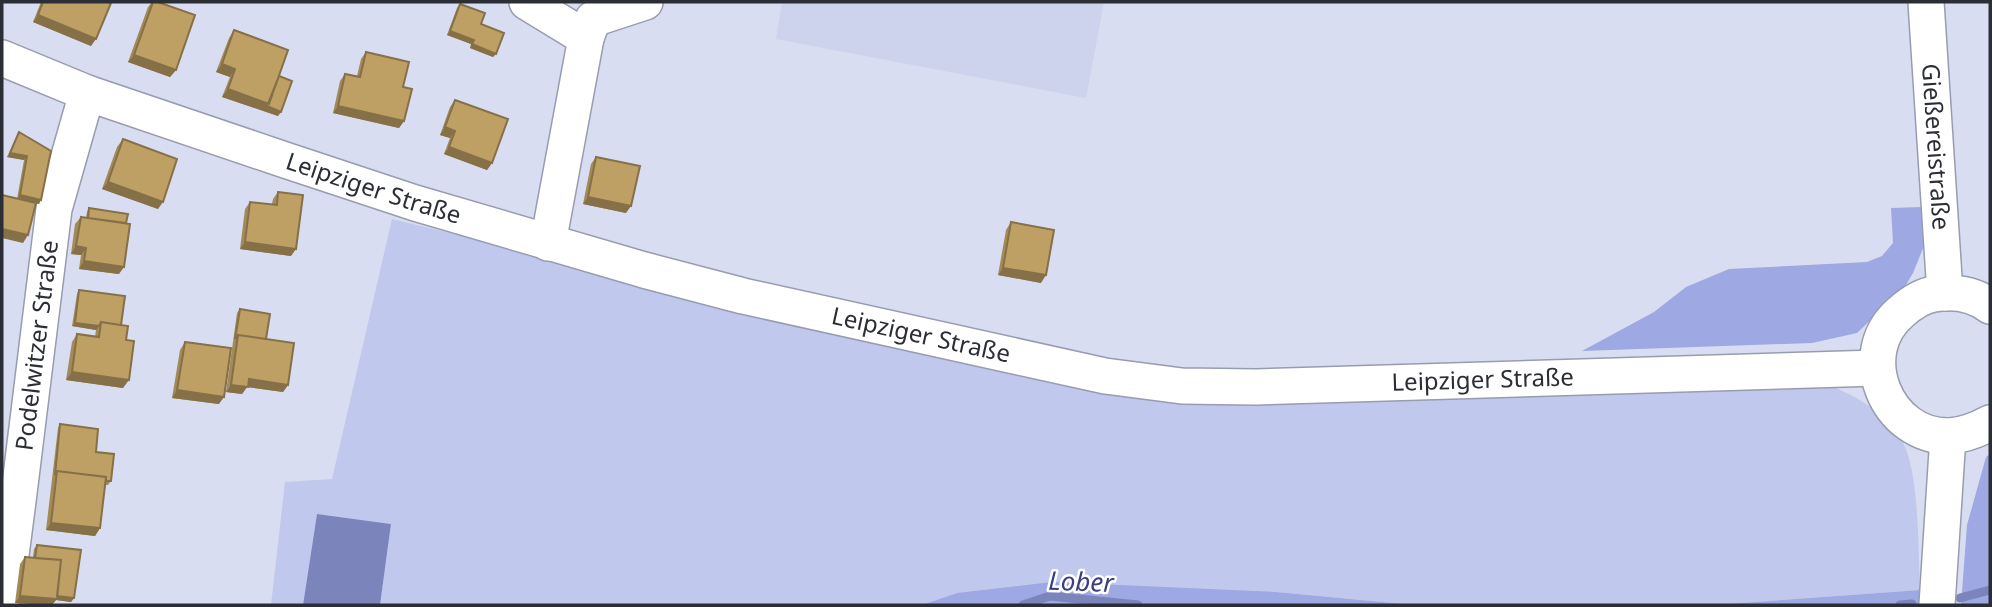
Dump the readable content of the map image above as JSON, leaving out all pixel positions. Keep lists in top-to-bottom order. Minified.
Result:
{"streets":{"street":["Gießereistraße","Leipziger Straße","Podelwitzer Straße"]},"crossings":[["Leipziger Straße","Podelwitzer Straße"]],"water":["Lober"]}
